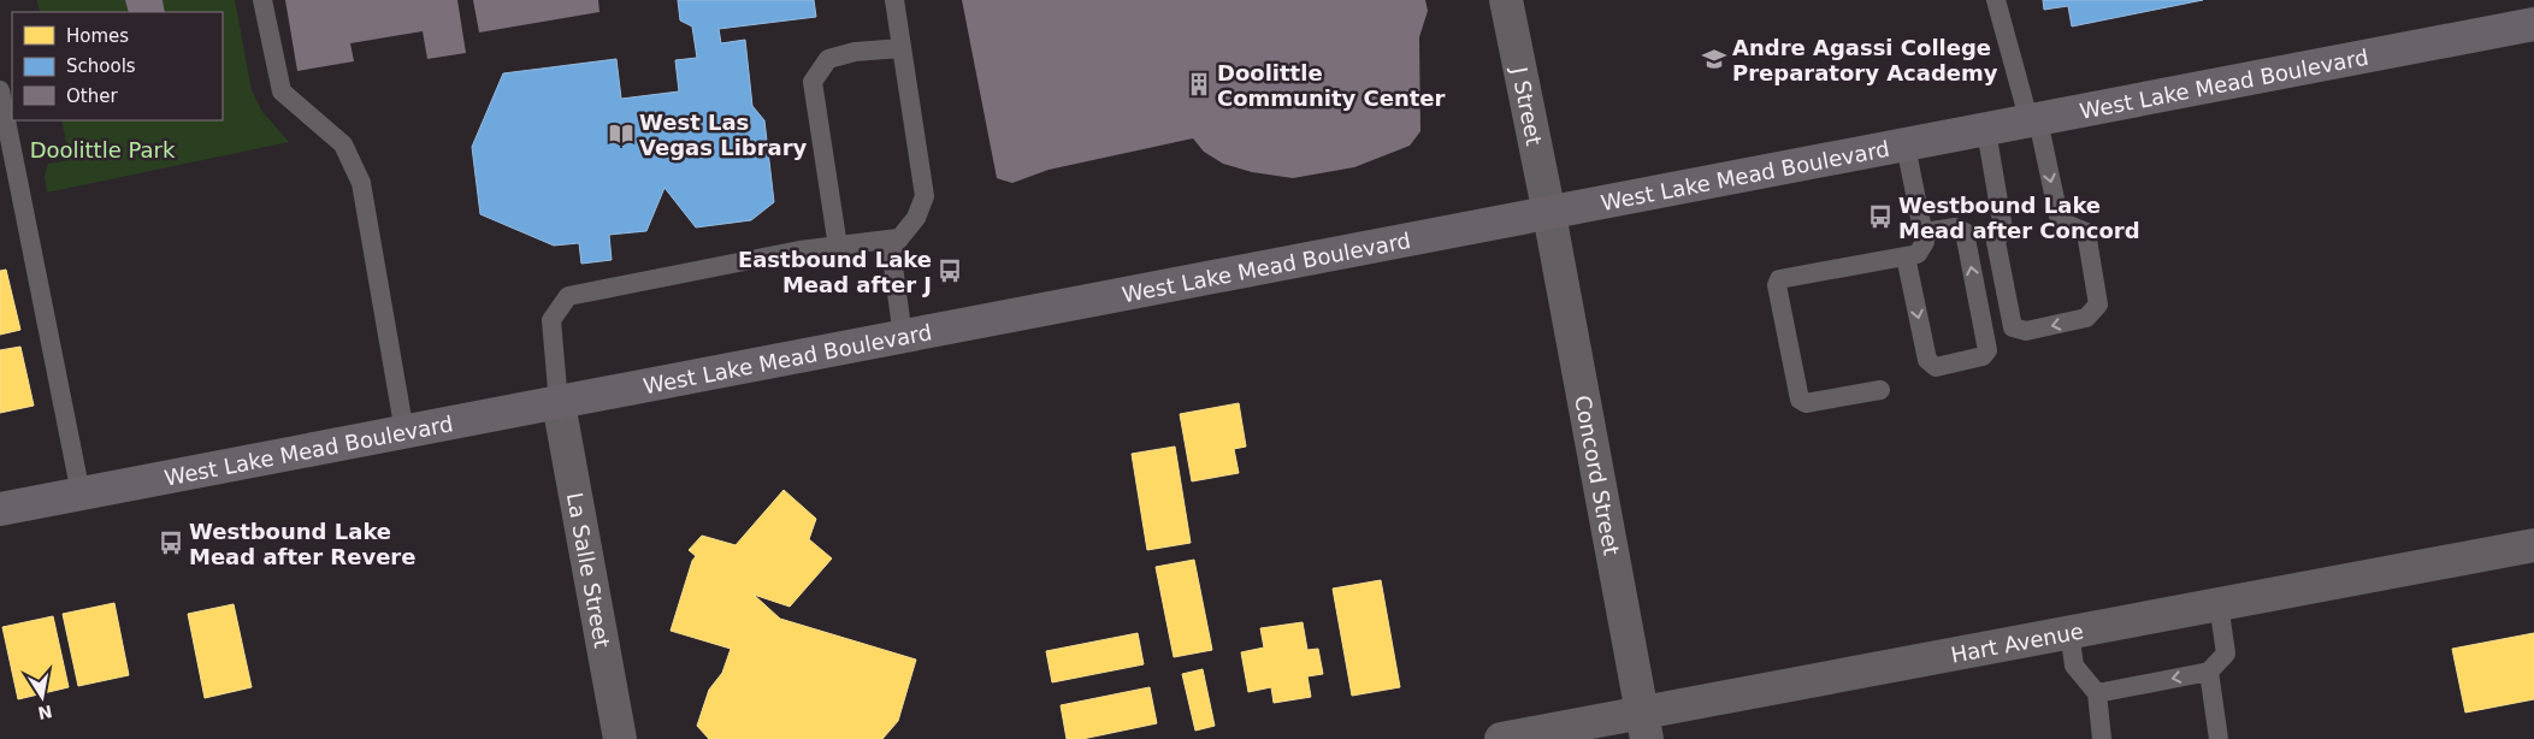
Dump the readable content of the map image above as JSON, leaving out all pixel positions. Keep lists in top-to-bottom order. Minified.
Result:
{"streets":{"main road":["West Lake Mead Boulevard"],"street":["J Street","Concord Street","La Salle Street","Hart Avenue"]},"crossings":[["West Lake Mead Boulevard","J Street"],["West Lake Mead Boulevard","Concord Street"],["West Lake Mead Boulevard","La Salle Street"],["J Street","Concord Street"],["Concord Street","Hart Avenue"]],"parks":["Doolittle Park"],"places":{"school or university":["Andre Agassi College Preparatory Academy"],"building":["Doolittle Community Center"],"library":["West Las Vegas Library"],"bus stop":["Westbound Lake Mead after Concord","Eastbound Lake Mead after J","Westbound Lake Mead after Revere"]},"legend":["Homes","Schools","Other"],"north":"bottom"}
